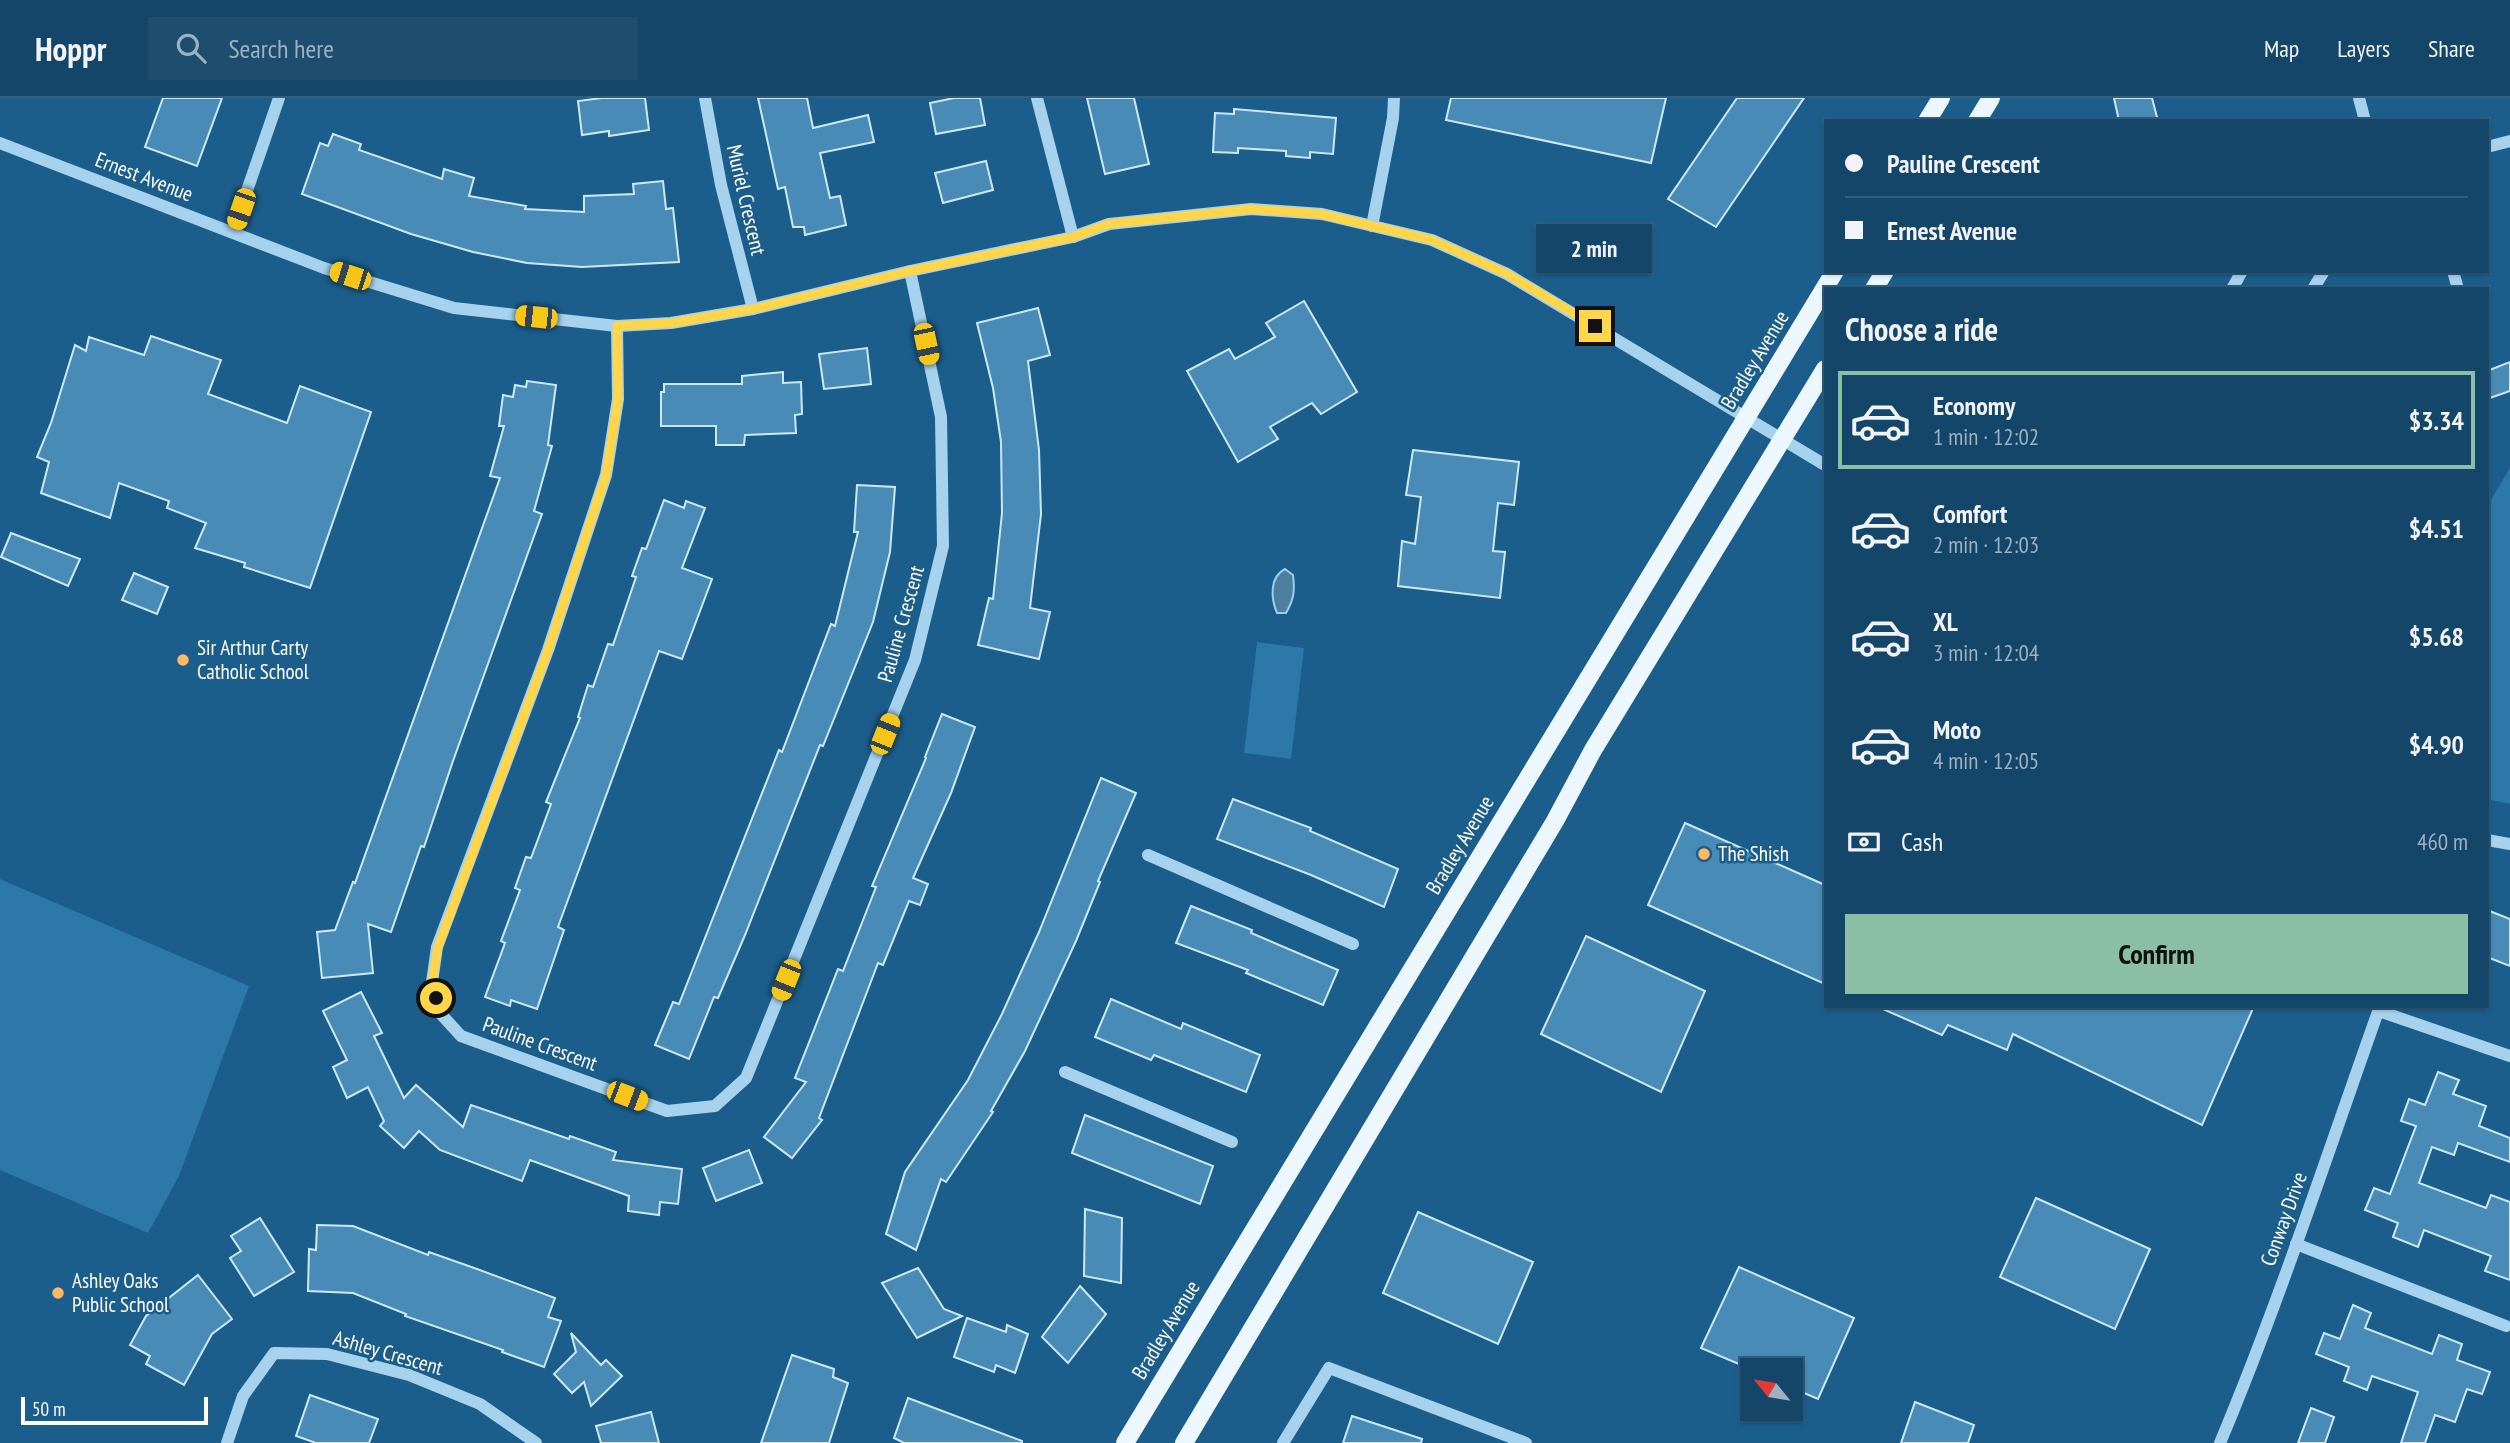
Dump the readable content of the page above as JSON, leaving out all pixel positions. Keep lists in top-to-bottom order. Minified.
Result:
{"streets":{"main road":["Bradley Avenue"],"street":["Ernest Avenue","Muriel Crescent","Pauline Crescent","Conway Drive","Ashley Crescent"]},"crossings":[["Ernest Avenue","Muriel Crescent"],["Ernest Avenue","Bradley Avenue"],["Ernest Avenue","Pauline Crescent"]],"places":["Sir Arthur Carty Catholic School","The Shish","Ashley Oaks Public School"],"scale_bar":"50 m","north":"top left","page":{"header":"Hoppr","search":"Search here","nav":["Map","Layers","Share"],"banner":["Pauline Crescent","Ernest Avenue"],"bubble":"2 min","heading":"Choose a ride","list":[{"name":"Economy","note":"1 min · 12:02","value":"$3.34"},{"name":"Comfort","note":"2 min · 12:03","value":"$4.51"},{"name":"XL","note":"3 min · 12:04","value":"$5.68"},{"name":"Moto","note":"4 min · 12:05","value":"$4.90"}],"pay":["Cash","460 m"],"buttons":"Confirm","scale":"50 m"}}
